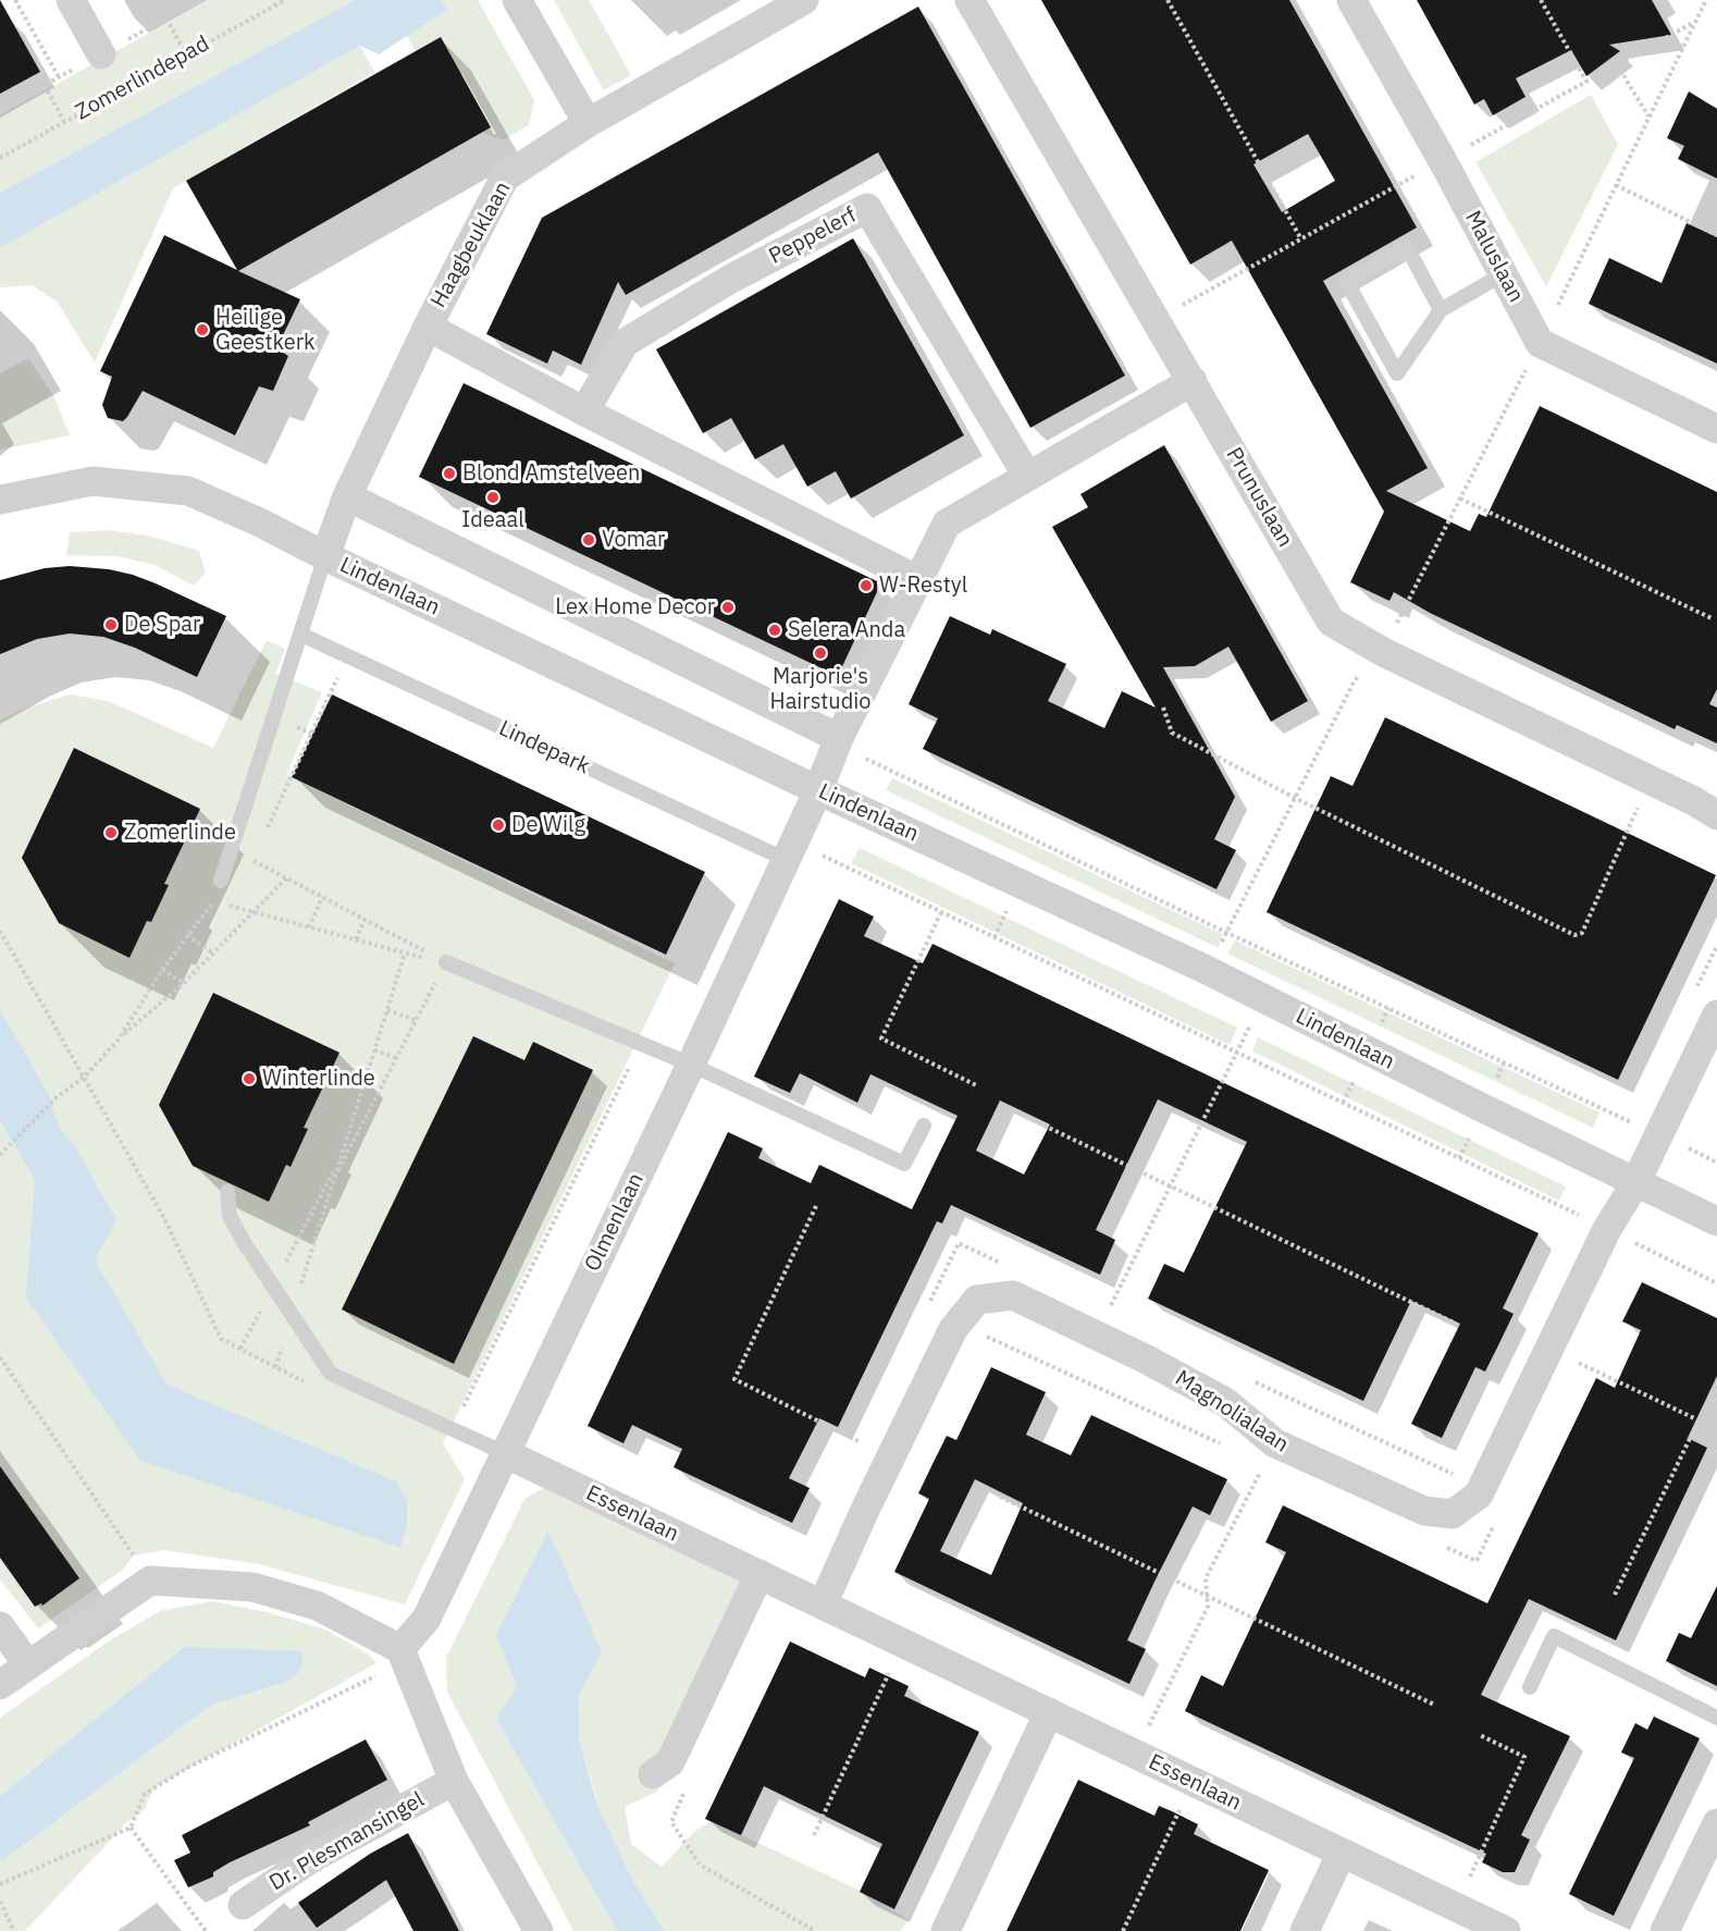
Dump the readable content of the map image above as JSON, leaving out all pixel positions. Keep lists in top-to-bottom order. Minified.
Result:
{"streets":{"street":["Peppelerf","Haagbeuklaan","Maluslaan","Prunuslaan","Lindenlaan","Olmenlaan","Magnolialaan","Essenlaan","Dr. Plesmansingel"],"lane":["Lindepark"],"path":["Zomerlindepad"]},"crossings":[["Haagbeuklaan","Lindenlaan"],["Lindenlaan","Olmenlaan"],["Lindenlaan","Magnolialaan"],["Lindepark","Olmenlaan"],["Olmenlaan","Essenlaan"],["Magnolialaan","Essenlaan"]],"places":["Heilige Geestkerk","Blond Amstelveen","Ideaal","Vomar","W-Restyl","Lex Home Decor","De Spar","Selera Anda","Marjorie's Hairstudio","De Wilg","Zomerlinde","Winterlinde"]}
